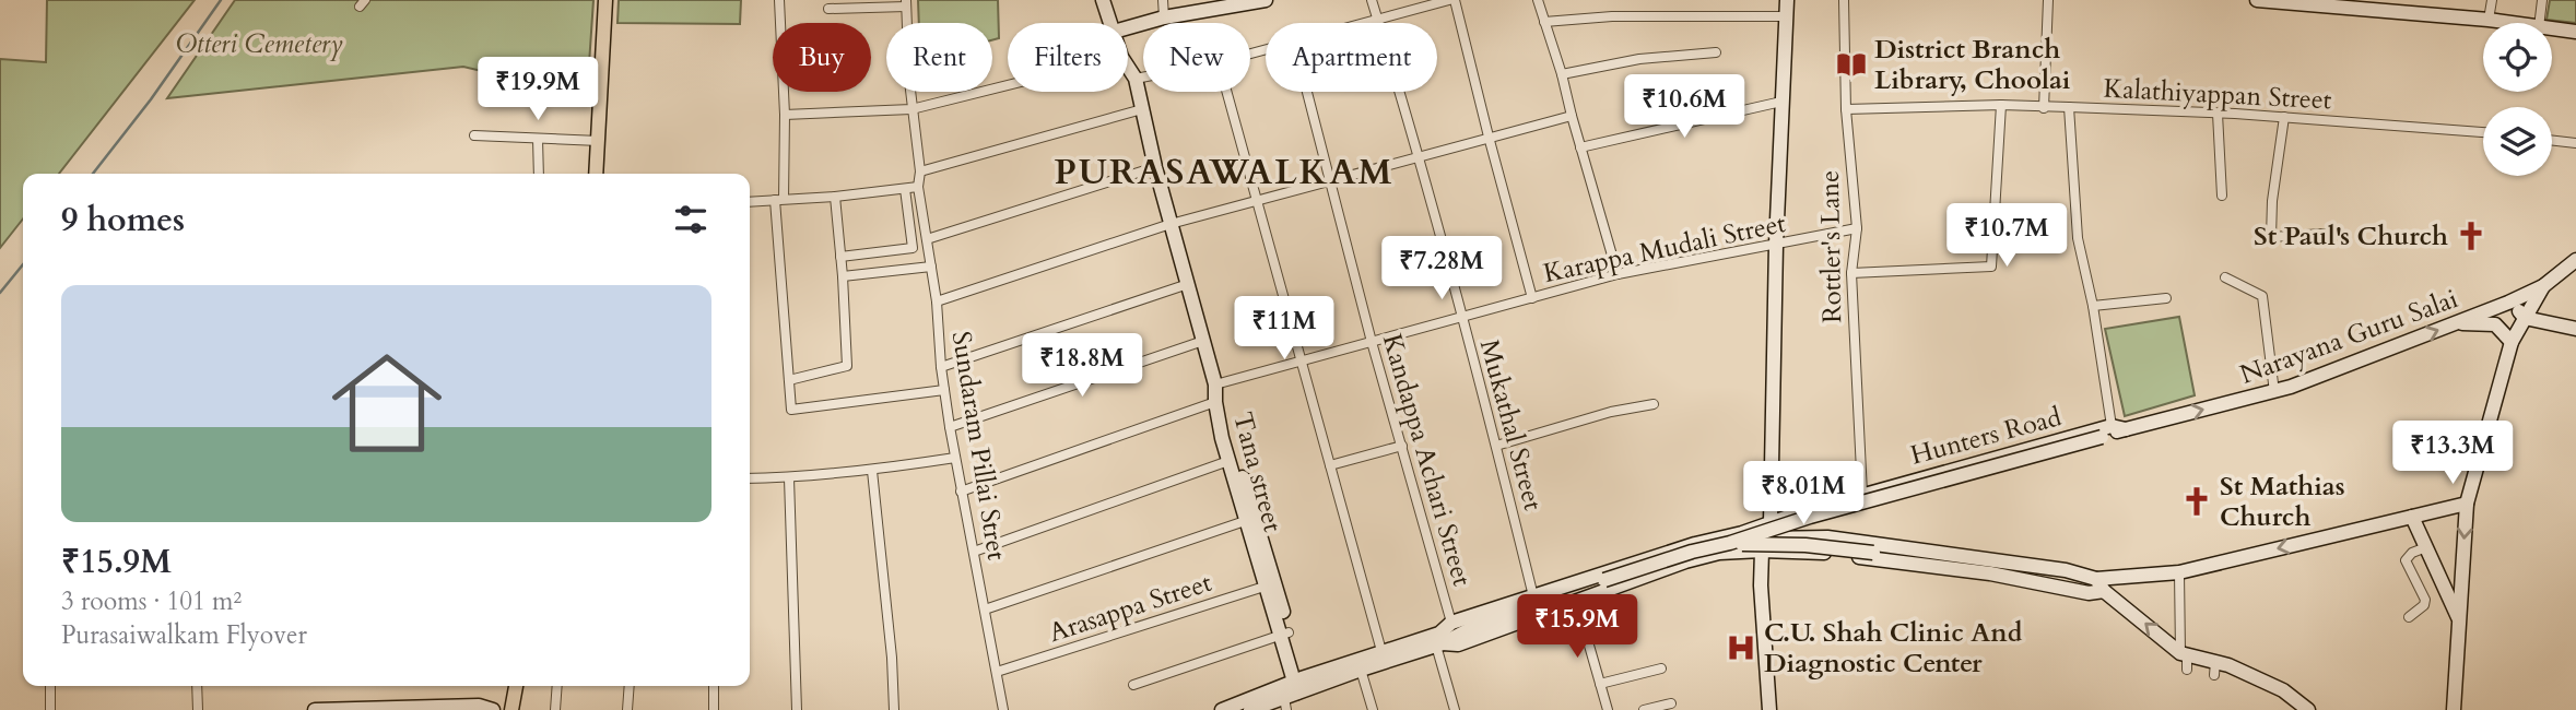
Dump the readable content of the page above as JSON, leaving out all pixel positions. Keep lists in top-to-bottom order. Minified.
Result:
{"streets":{"street":["Kalathiyappan Street","Rottler's Lane","Karappa Mudali Street","Narayana Guru Salai","Mukathal Street","Hunters Road","Sundaram Pillai Stret","Kandappa Achari Street","Tana street","Arasappa Street"]},"crossings":[["Kalathiyappan Street","Rottler's Lane"],["Rottler's Lane","Karappa Mudali Street"],["Rottler's Lane","Hunters Road"],["Karappa Mudali Street","Mukathal Street"],["Karappa Mudali Street","Kandappa Achari Street"],["Karappa Mudali Street","Tana street"],["Narayana Guru Salai","Hunters Road"],["Sundaram Pillai Stret","Arasappa Street"]],"one_way":["Narayana Guru Salai"],"districts":["PURASAWALKAM"],"parks":["Otteri Cemetery"],"places":{"library":["District Branch Library, Choolai"],"church":["St Paul's Church","St Mathias Church"],"hospital":["C.U. Shah Clinic And Diagnostic Center"]},"page":{"chip":["Buy","Rent","Filters","New","Apartment"],"price":["₹19.9M","₹10.6M","₹10.7M","₹7.28M","₹11M","₹18.8M","₹13.3M","₹8.01M","₹15.9M"],"heading":"9 homes","list":[{"name":"₹15.9M","note":"3 rooms · 101 m² · Purasaiwalkam Flyover"}]}}
